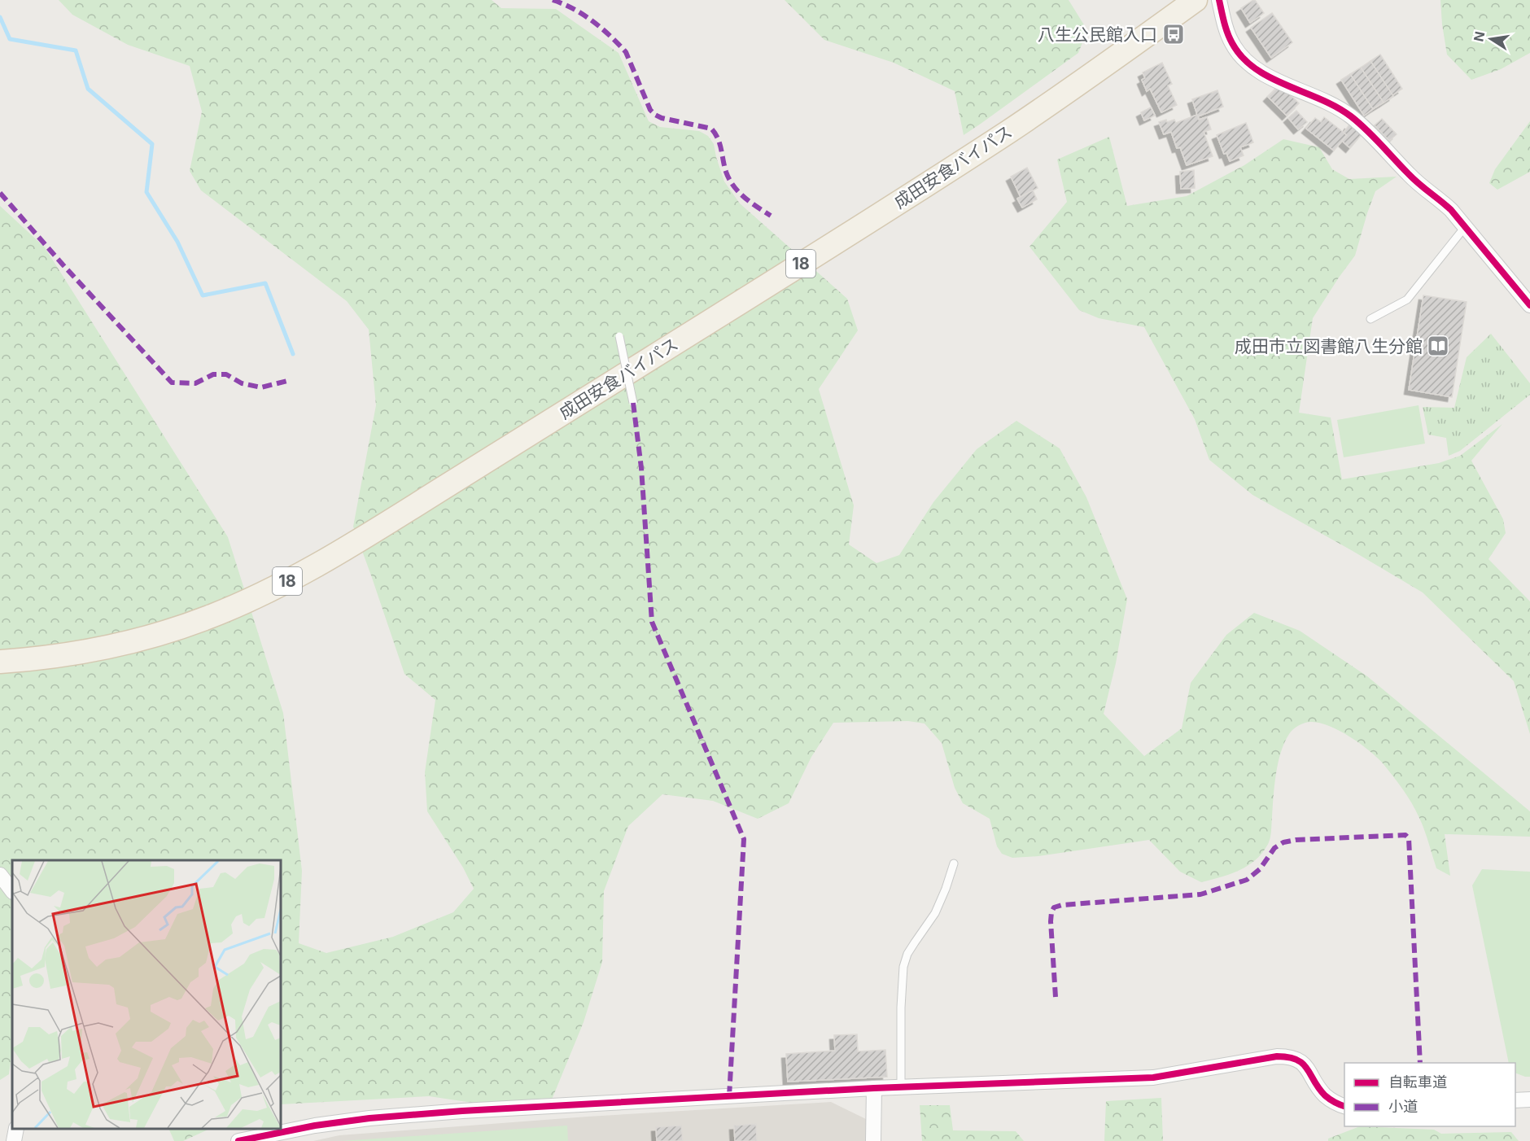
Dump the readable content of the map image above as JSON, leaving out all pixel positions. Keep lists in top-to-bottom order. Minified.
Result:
{"streets":{"main road":["成田安食バイパス","18"]},"places":{"bus stop":["八生公民館入口"],"library":["成田市立図書館八生分館"]},"legend":["自転車道","小道"],"north":"left"}
